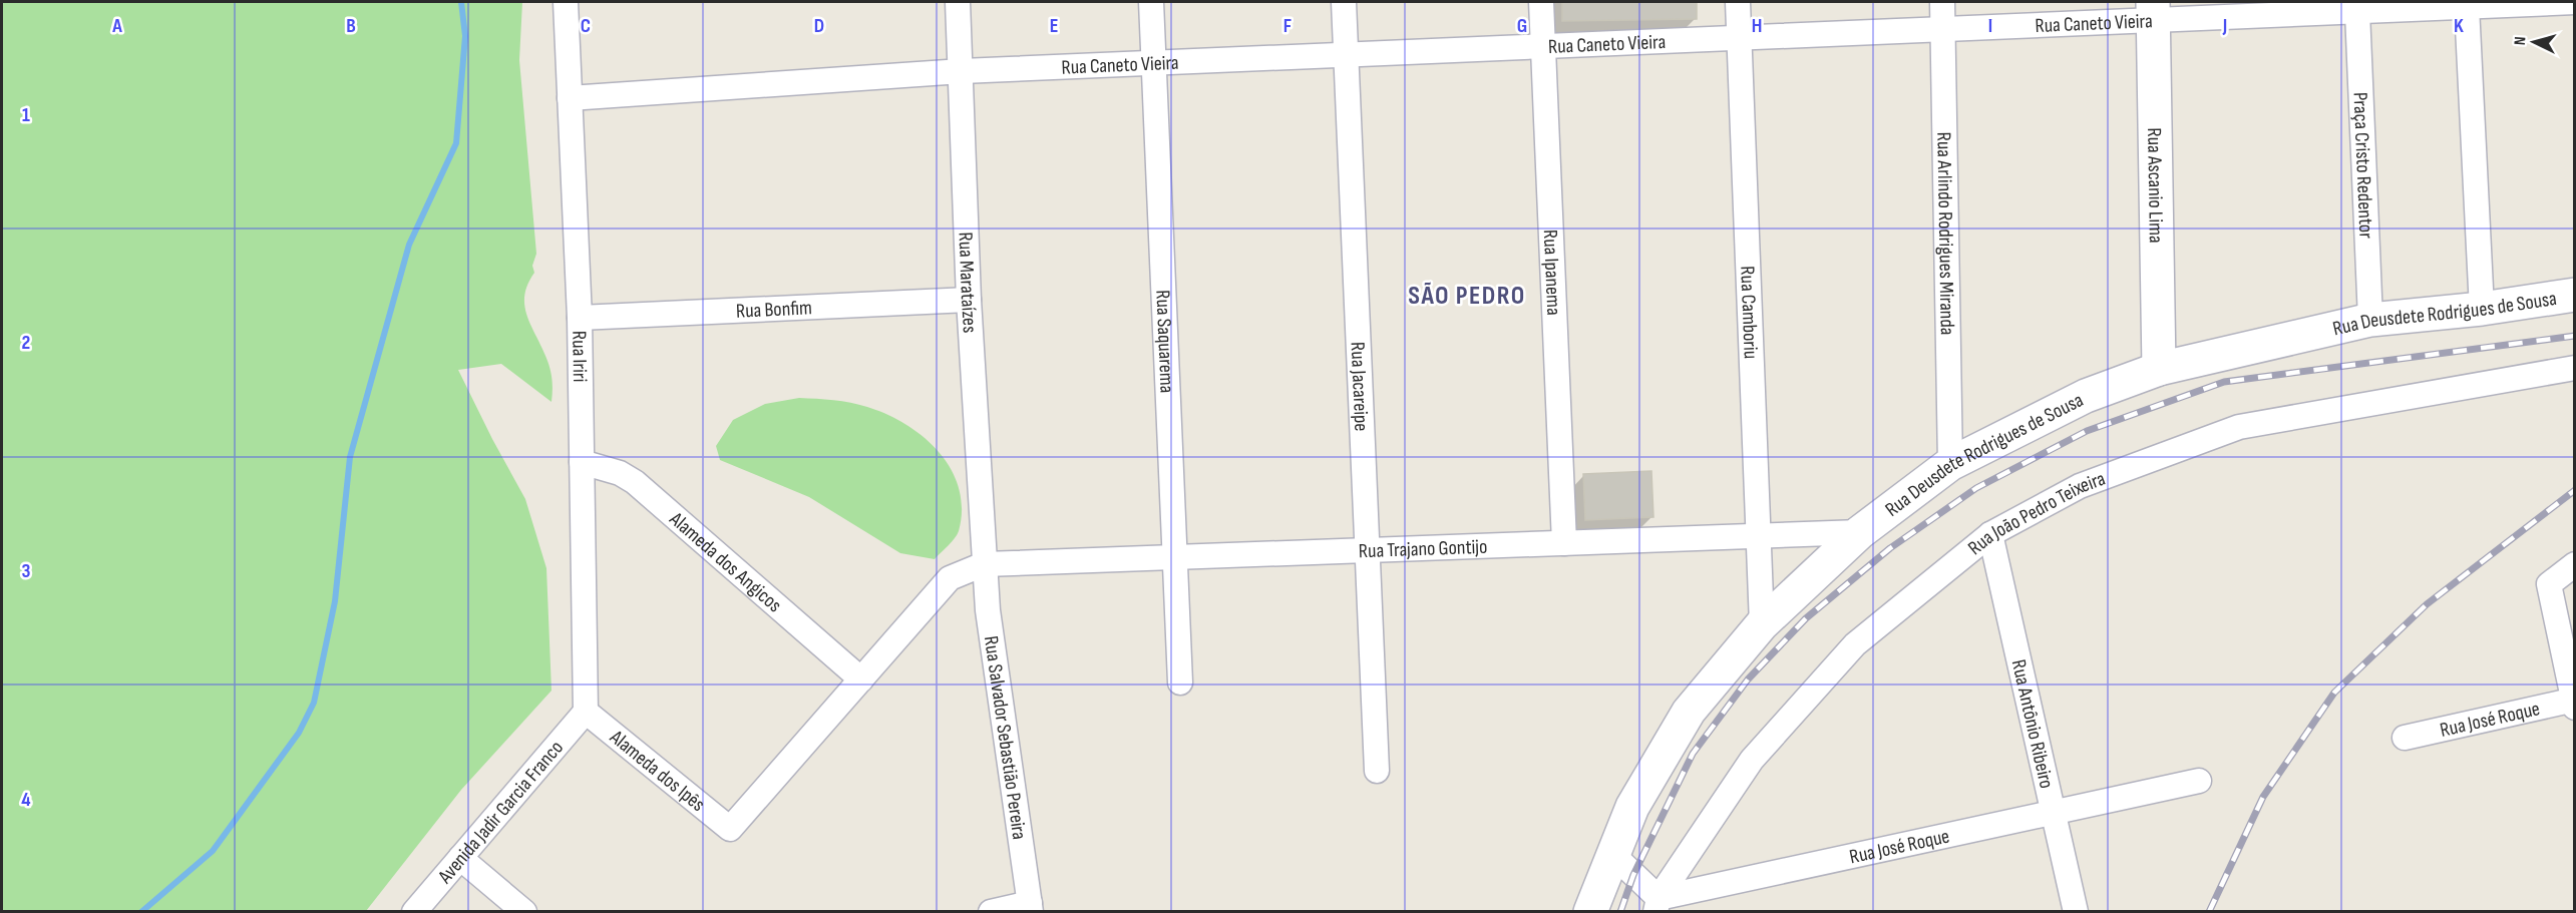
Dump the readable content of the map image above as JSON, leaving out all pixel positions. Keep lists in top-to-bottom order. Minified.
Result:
{"streets":{"street":["Rua Caneto Vieira","Praça Cristo Redentor","Rua Ascanio Lima","Rua Arlindo Rodrigues Miranda","Rua Ipanema","Rua Marataízes","Rua Bonfim","Rua Camboriu","Rua Deusdete Rodrigues de Sousa","Rua Saquarema","Rua Iriri","Rua Jacareipe","Rua João Pedro Teixeira","Rua Trajano Gontijo","Alameda dos Angicos","Rua José Roque","Rua Antônio Ribeiro","Rua Salvador Sebastião Pereira","Alameda dos Ipês","Avenida Jadir Garcia Franco"]},"crossings":[["Rua Caneto Vieira","Praça Cristo Redentor"],["Rua Caneto Vieira","Rua Ascanio Lima"],["Rua Caneto Vieira","Rua Arlindo Rodrigues Miranda"],["Rua Caneto Vieira","Rua Ipanema"],["Rua Caneto Vieira","Rua Marataízes"],["Rua Caneto Vieira","Rua Camboriu"],["Rua Caneto Vieira","Rua Saquarema"],["Rua Caneto Vieira","Rua Iriri"],["Rua Caneto Vieira","Rua Jacareipe"],["Praça Cristo Redentor","Rua Deusdete Rodrigues de Sousa"],["Rua Ascanio Lima","Rua Deusdete Rodrigues de Sousa"],["Rua Arlindo Rodrigues Miranda","Rua Deusdete Rodrigues de Sousa"],["Rua Ipanema","Rua Trajano Gontijo"],["Rua Marataízes","Rua Bonfim"],["Rua Marataízes","Rua Trajano Gontijo"],["Rua Marataízes","Rua Salvador Sebastião Pereira"],["Rua Bonfim","Rua Iriri"],["Rua Camboriu","Rua Deusdete Rodrigues de Sousa"],["Rua Camboriu","Rua Trajano Gontijo"],["Rua Deusdete Rodrigues de Sousa","Rua Trajano Gontijo"],["Rua Saquarema","Rua Trajano Gontijo"],["Rua Iriri","Alameda dos Angicos"],["Rua Iriri","Alameda dos Ipês"],["Rua Iriri","Avenida Jadir Garcia Franco"],["Rua Jacareipe","Rua Trajano Gontijo"],["Rua João Pedro Teixeira","Rua José Roque"],["Rua João Pedro Teixeira","Rua Antônio Ribeiro"],["Rua Trajano Gontijo","Rua Salvador Sebastião Pereira"],["Alameda dos Angicos","Alameda dos Ipês"],["Rua José Roque","Rua Antônio Ribeiro"],["Alameda dos Ipês","Avenida Jadir Garcia Franco"]],"districts":["SÃO PEDRO"],"north":"left","grid":{"columns":["A","B","C","D","E","F","G","H","I","J","K"],"rows":["1","2","3","4"]}}
